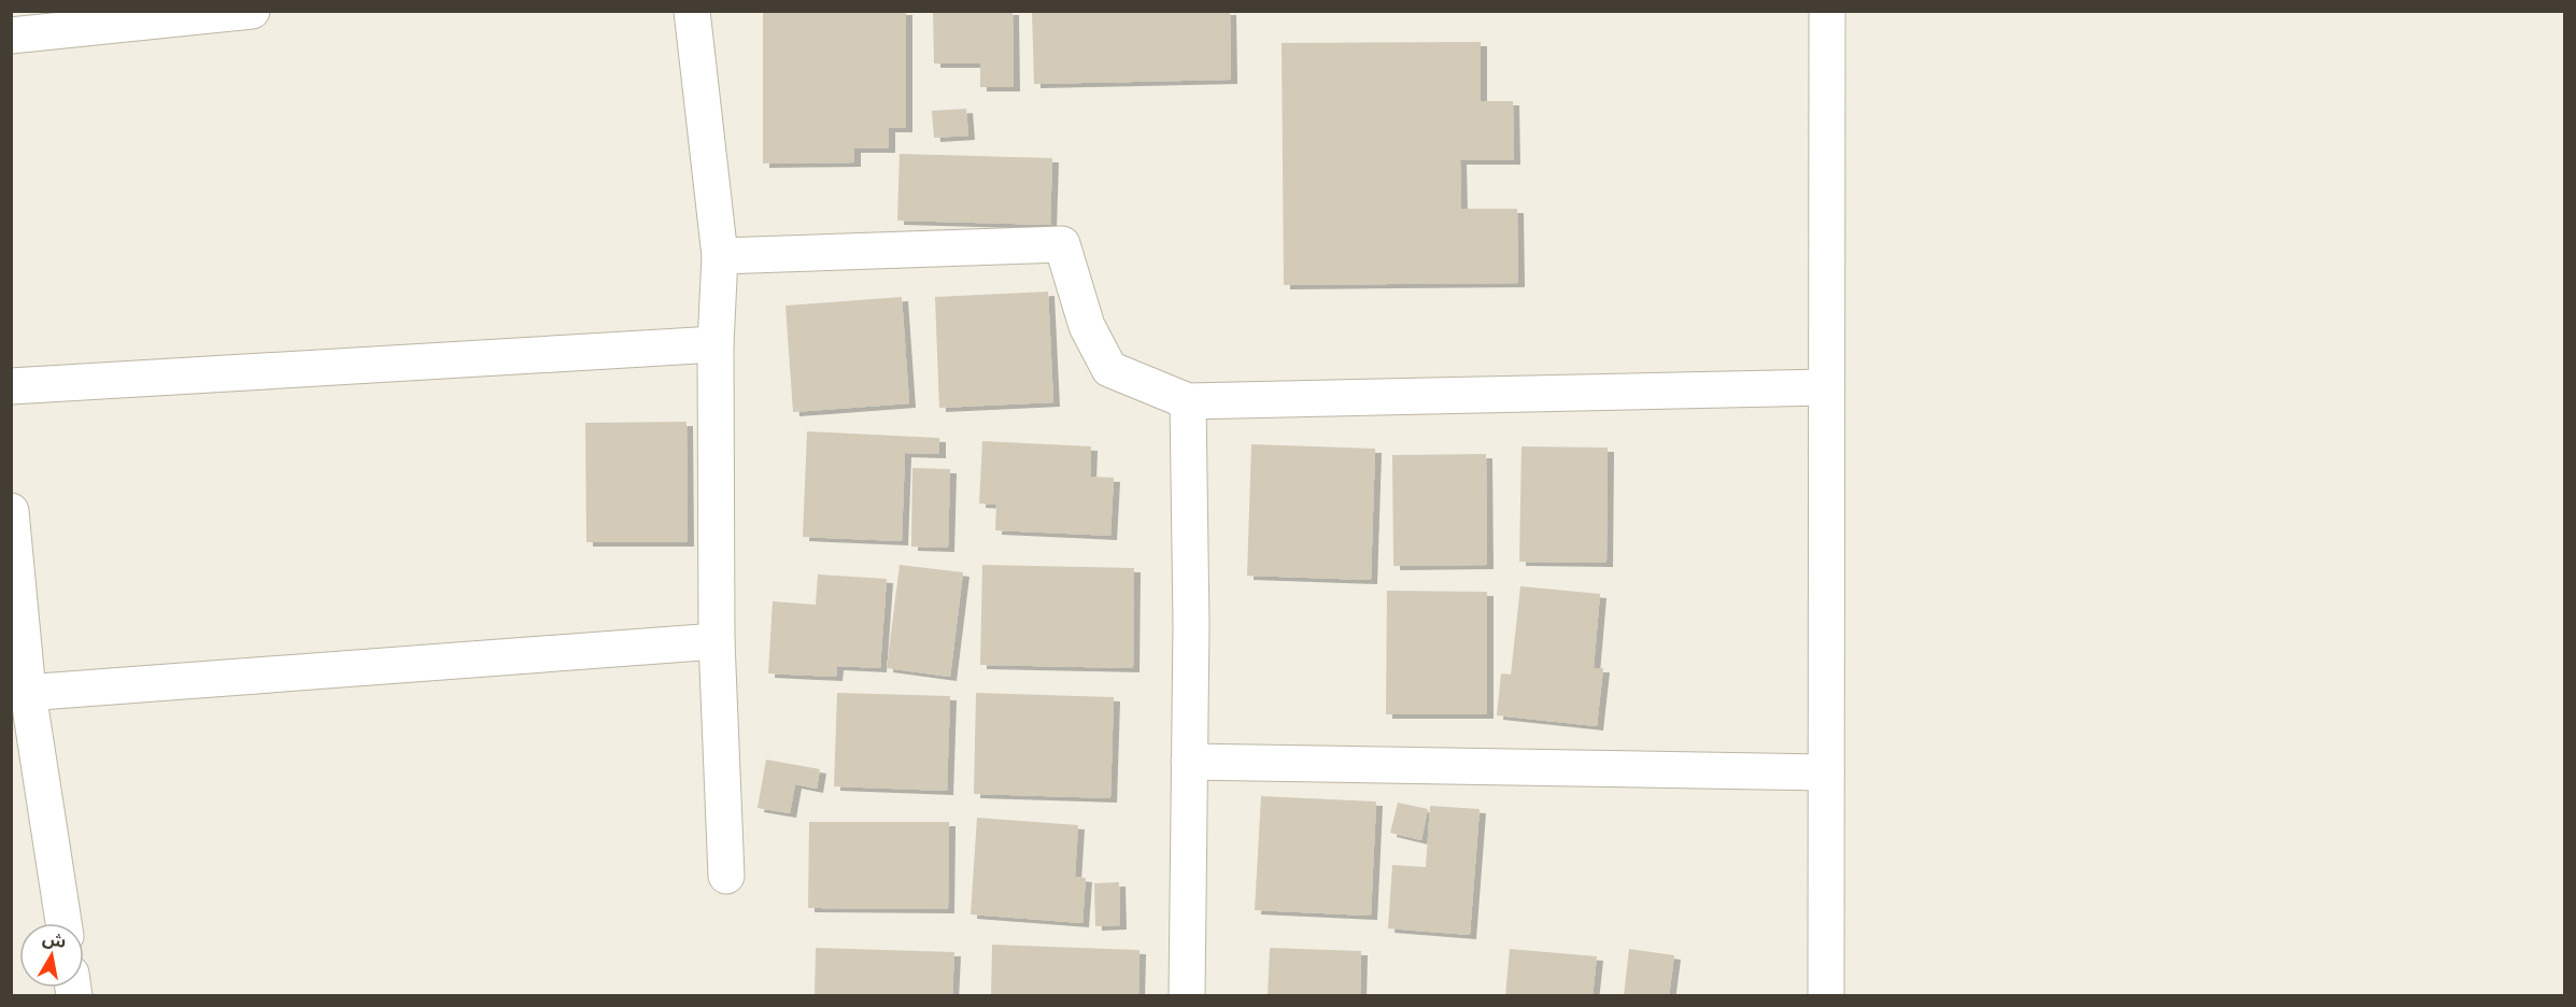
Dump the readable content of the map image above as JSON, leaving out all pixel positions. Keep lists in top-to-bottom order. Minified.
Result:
{"north":"top"}
